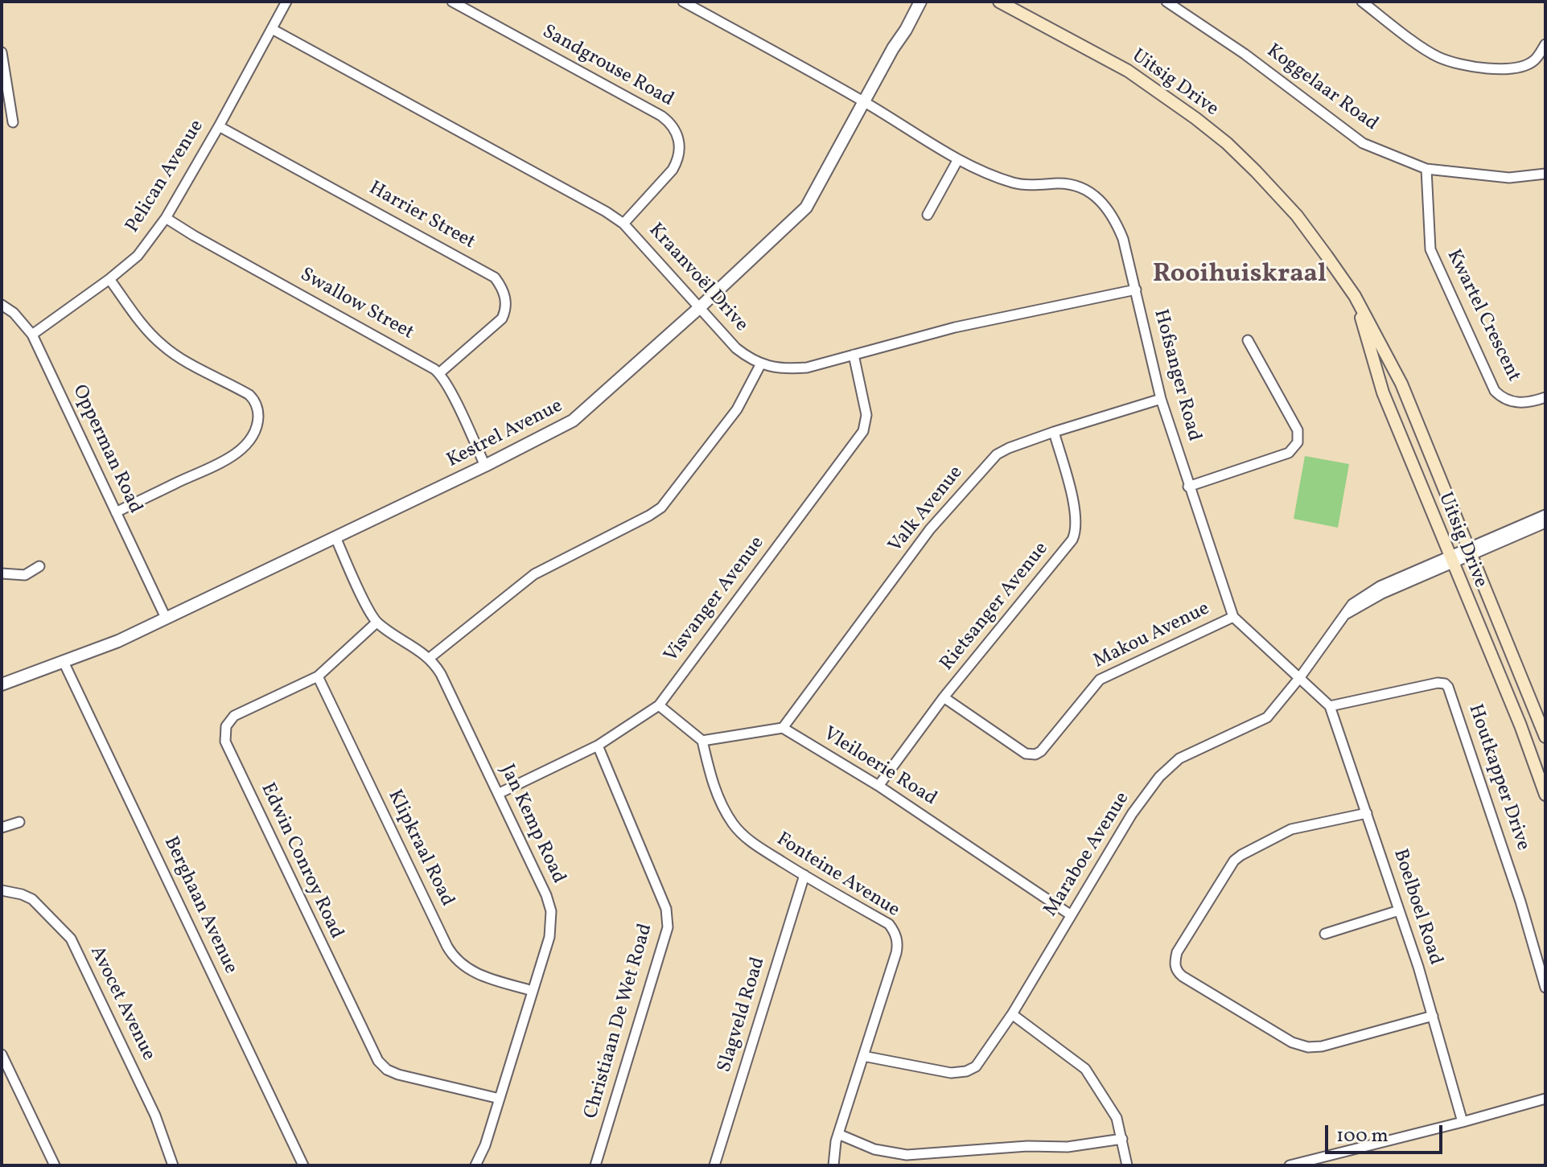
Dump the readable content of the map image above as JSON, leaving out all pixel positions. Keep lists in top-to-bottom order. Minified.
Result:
{"streets":{"main road":["Uitsig Drive"],"street":["Sandgrouse Road","Koggelaar Road","Pelican Avenue","Harrier Street","Kraanvoël Drive","Swallow Street","Kwartel Crescent","Hofsanger Road","Kestrel Avenue","Opperman Road","Valk Avenue","Visvanger Avenue","Rietsanger Avenue","Makou Avenue","Vleiloerie Road","Houtkapper Drive","Jan Kemp Road","Klipkraal Road","Maraboe Avenue","Edwin Conroy Road","Fonteine Avenue","Berghaan Avenue","Boelboel Road","Avocet Avenue","Slagveld Road","Christiaan De Wet Road"]},"crossings":[["Sandgrouse Road","Kraanvoël Drive"],["Uitsig Drive","Maraboe Avenue"],["Koggelaar Road","Kwartel Crescent"],["Pelican Avenue","Harrier Street"],["Pelican Avenue","Kraanvoël Drive"],["Pelican Avenue","Swallow Street"],["Pelican Avenue","Opperman Road"],["Harrier Street","Swallow Street"],["Kraanvoël Drive","Hofsanger Road"],["Kraanvoël Drive","Kestrel Avenue"],["Kraanvoël Drive","Visvanger Avenue"],["Hofsanger Road","Kestrel Avenue"],["Hofsanger Road","Valk Avenue"],["Hofsanger Road","Makou Avenue"],["Hofsanger Road","Houtkapper Drive"],["Hofsanger Road","Maraboe Avenue"],["Hofsanger Road","Boelboel Road"],["Kestrel Avenue","Opperman Road"],["Kestrel Avenue","Berghaan Avenue"],["Valk Avenue","Rietsanger Avenue"],["Valk Avenue","Vleiloerie Road"],["Visvanger Avenue","Jan Kemp Road"],["Visvanger Avenue","Christiaan De Wet Road"],["Rietsanger Avenue","Makou Avenue"],["Rietsanger Avenue","Vleiloerie Road"],["Vleiloerie Road","Maraboe Avenue"],["Houtkapper Drive","Boelboel Road"],["Jan Kemp Road","Klipkraal Road"],["Jan Kemp Road","Edwin Conroy Road"],["Klipkraal Road","Edwin Conroy Road"],["Maraboe Avenue","Fonteine Avenue"],["Fonteine Avenue","Slagveld Road"]],"districts":["Rooihuiskraal"],"scale_bar":"100 m"}
